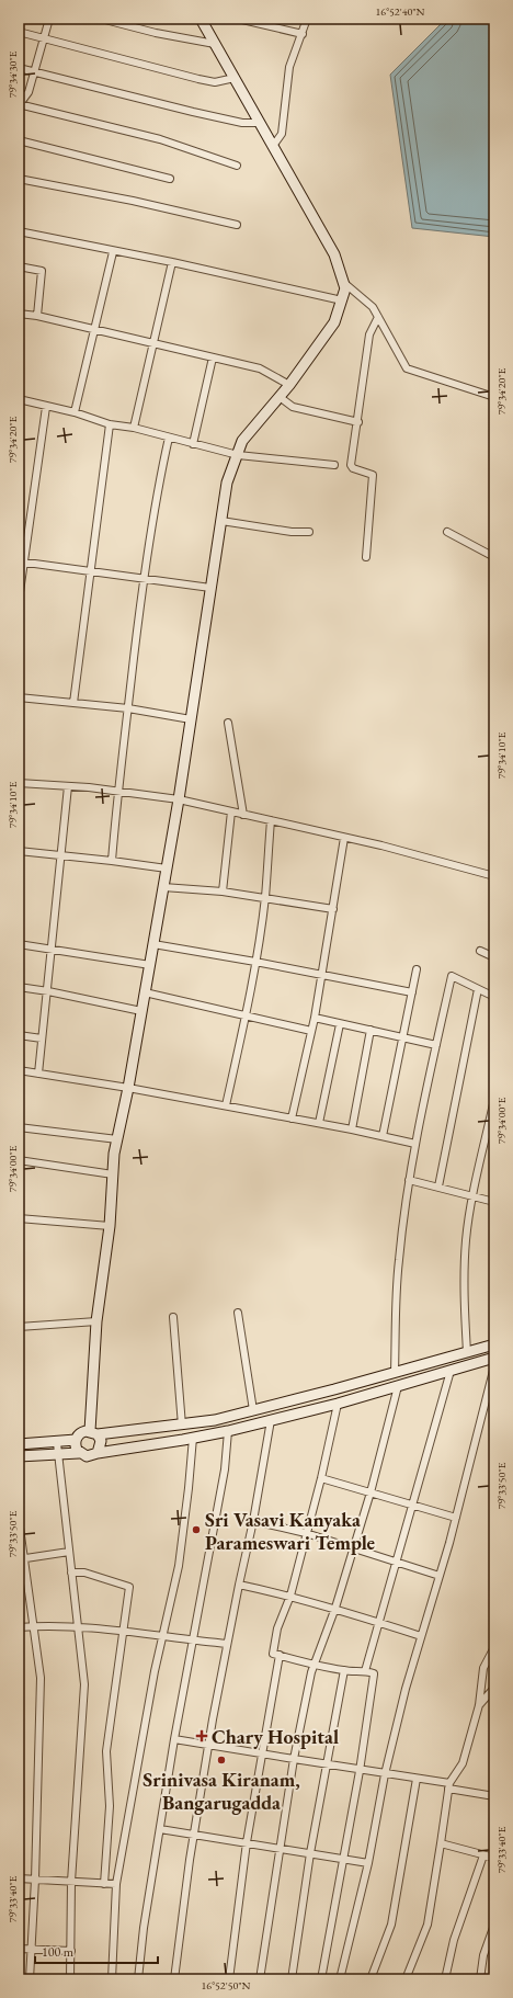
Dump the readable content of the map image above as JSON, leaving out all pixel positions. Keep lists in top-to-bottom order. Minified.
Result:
{"places":{"other":["Sri Vasavi Kanyaka Parameswari Temple","Srinivasa Kiranam, Bangarugadda"],"health":["Chary Hospital"]},"scale_bar":"100 m","coordinates":["16°52'40\"N","79°34'30\"E","79°34'20\"E","79°34'10\"E","79°34'00\"E","79°33'50\"E","79°33'40\"E","16°52'50\"N"]}
